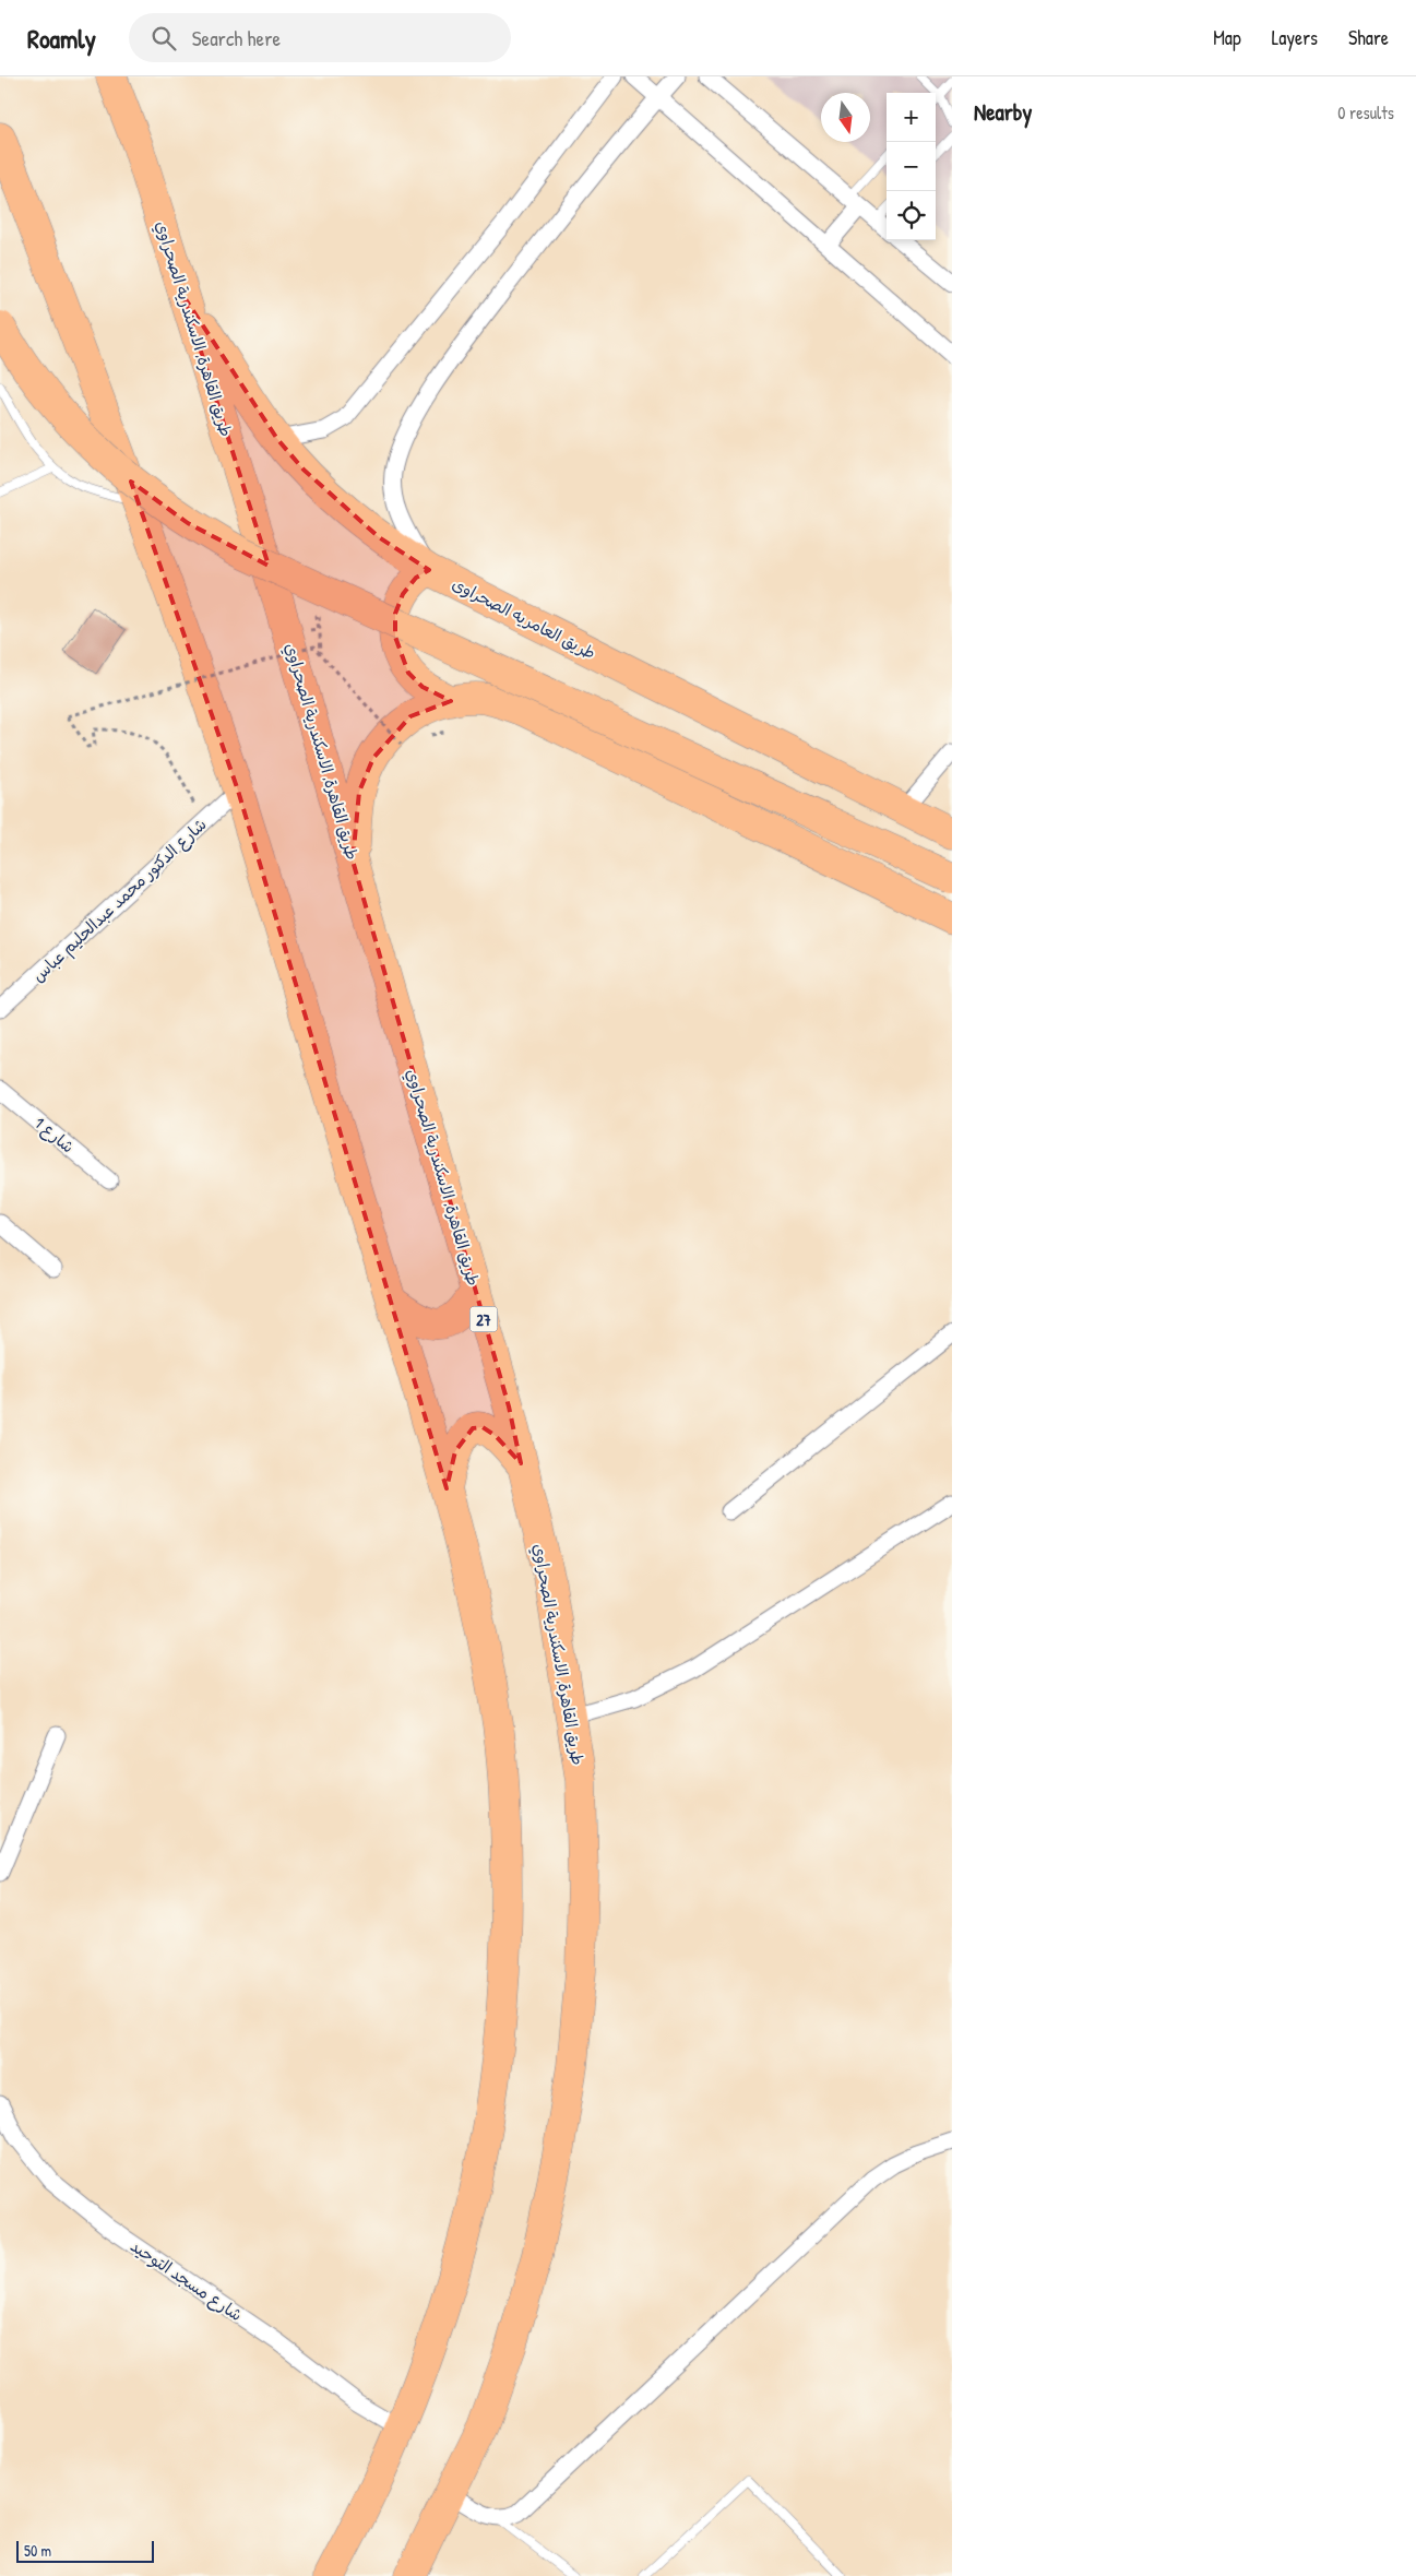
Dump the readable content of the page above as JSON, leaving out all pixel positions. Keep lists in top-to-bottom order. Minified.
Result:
{"streets":{"highway":["طريق القاهرة, الاسكندرية الصحراوي","طريق العامريه الصحراوى","27"],"street":["شارع الدكتور محمد عبدالحليم عباس","شارع 1","شارع مسجد التوحيد"]},"crossings":[["طريق القاهرة, الاسكندرية الصحراوي","طريق العامريه الصحراوى"],["طريق القاهرة, الاسكندرية الصحراوي","27"],["شارع الدكتور محمد عبدالحليم عباس","27"],["27","شارع مسجد التوحيد"]],"scale_bar":"50 m","north":"bottom","page":{"header":"Roamly","search":"Search here","nav":["Map","Layers","Share"],"heading":["Nearby","0 results"],"map_buttons":["+","−"],"scale":"50 m"}}
